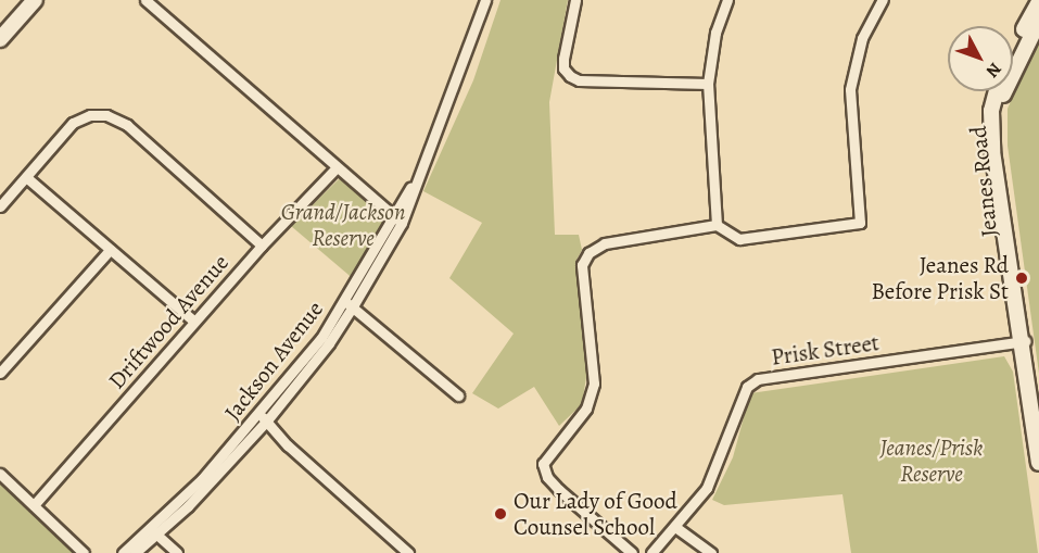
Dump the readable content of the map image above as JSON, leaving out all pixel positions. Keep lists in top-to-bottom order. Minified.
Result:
{"streets":{"main road":["Jeanes Road"],"street":["Driftwood Avenue","Prisk Street","Jackson Avenue"]},"crossings":[["Jeanes Road","Prisk Street"]],"parks":["Grand/Jackson Reserve","Jeanes/Prisk Reserve"],"places":["Jeanes Rd Before Prisk St","Our Lady of Good Counsel School"],"north":"bottom right"}
